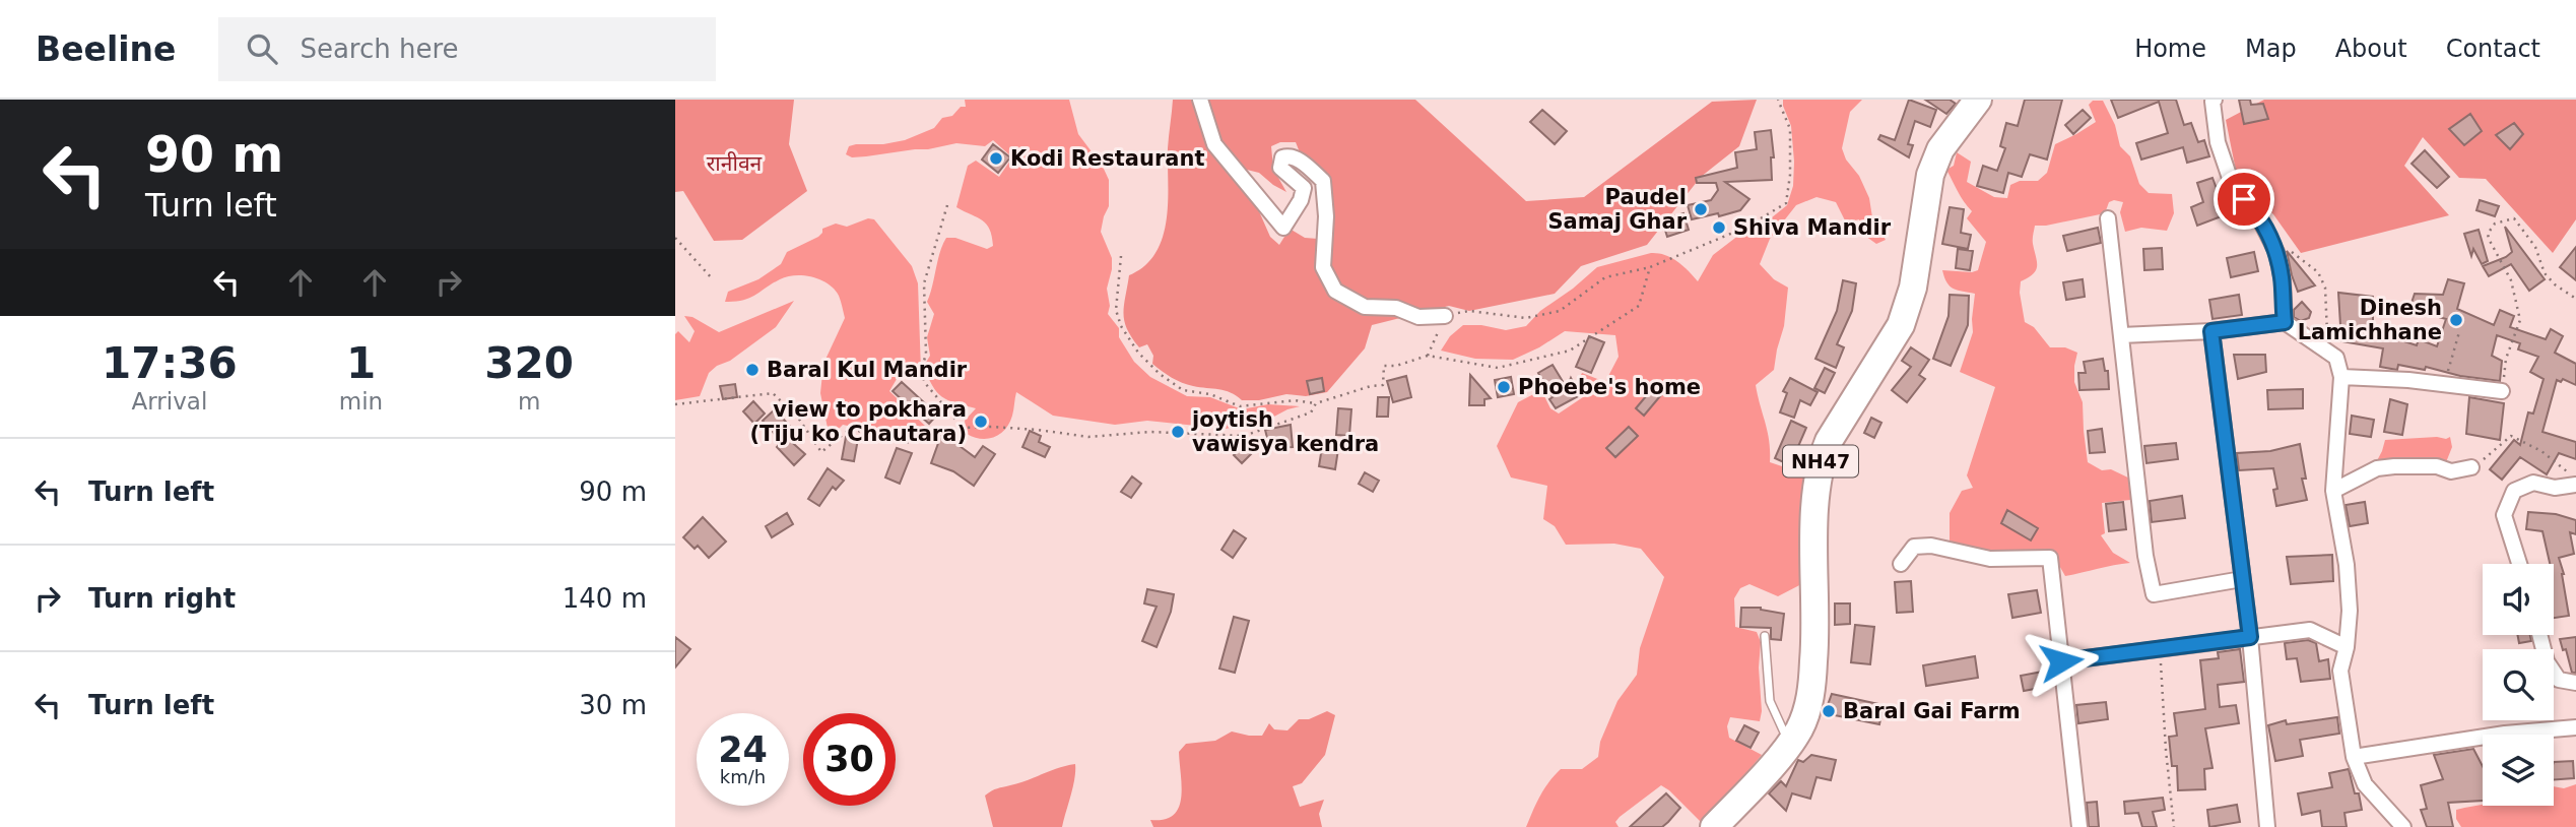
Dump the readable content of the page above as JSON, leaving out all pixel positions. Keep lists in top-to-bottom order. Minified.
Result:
{"streets":{"highway":["NH47"]},"parks":["रानीवन"],"places":["Kodi Restaurant","Paudel Samaj Ghar","Shiva Mandir","Dinesh Lamichhane","Baral Kul Mandir","Phoebe's home","view to pokhara (Tiju ko Chautara)","joytish vawisya kendra","Baral Gai Farm"],"page":{"header":"Beeline","search":"Search here","nav":["Home","Map","About","Contact"],"turn":["90 m","Turn left"],"eta":["17:36","Arrival","1","min","320","m"],"list":[{"name":"Turn left","value":"90 m"},{"name":"Turn right","value":"140 m"},{"name":"Turn left","value":"30 m"}],"speed":"24 km/h","limit":"30"}}
